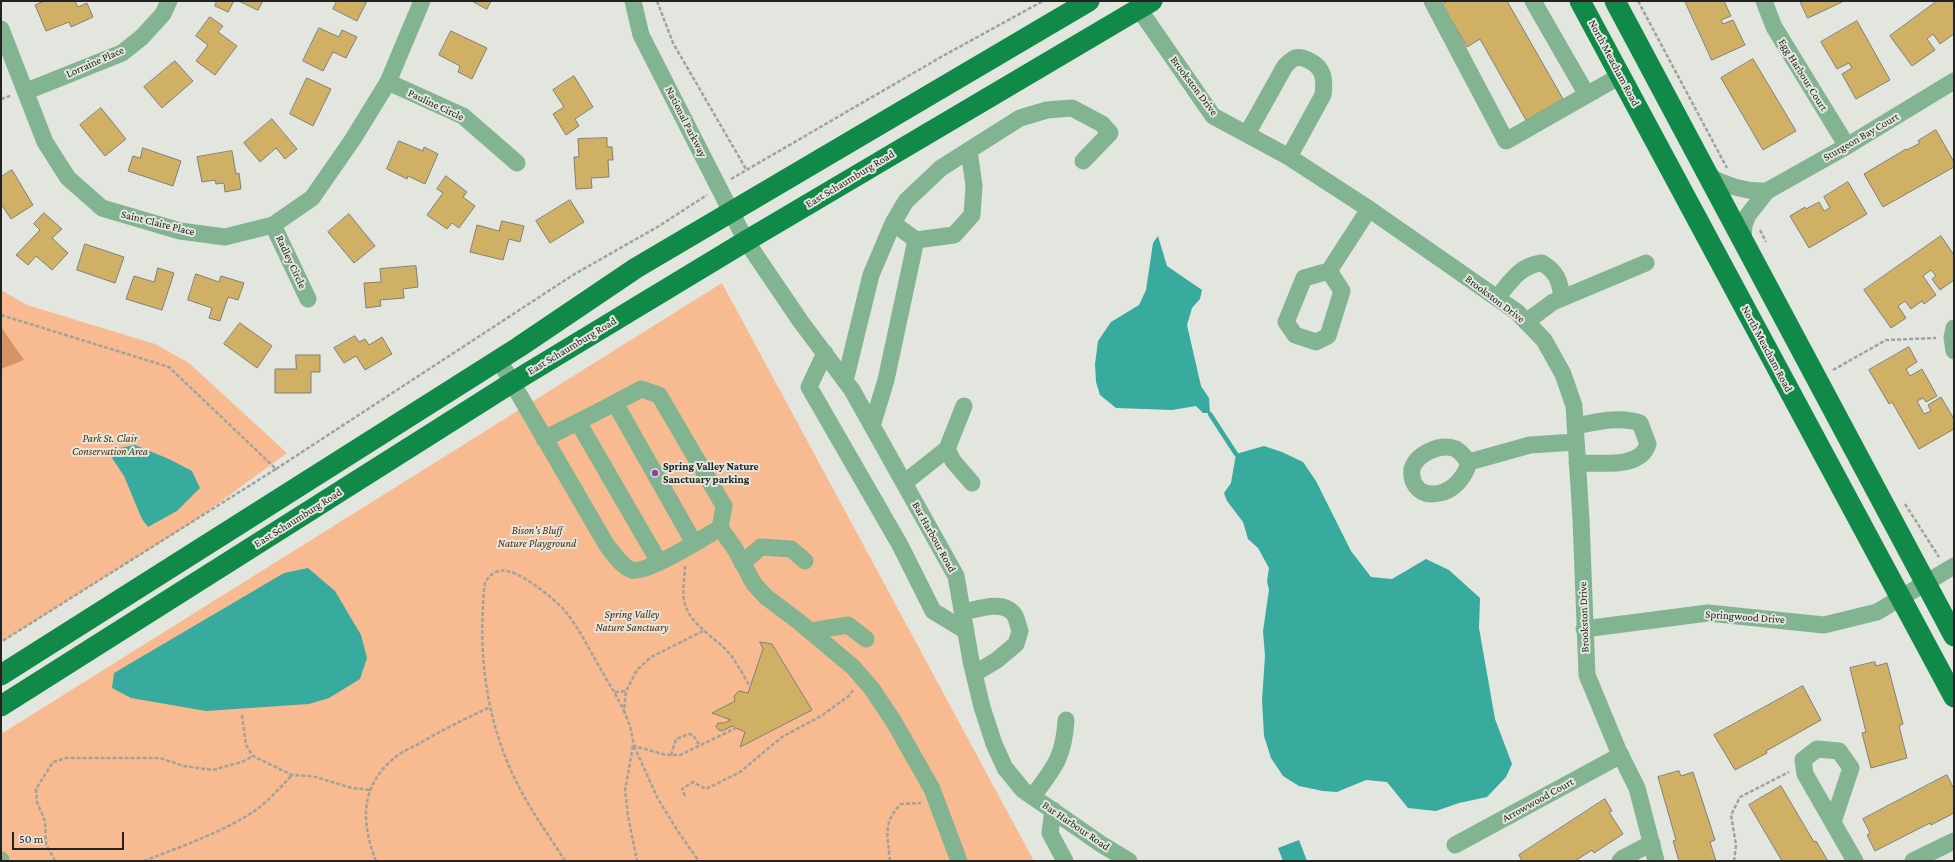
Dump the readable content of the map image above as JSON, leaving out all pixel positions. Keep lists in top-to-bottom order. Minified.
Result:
{"streets":{"main road":["North Meacham Road","East Schaumburg Road"],"street":["Lorraine Place","Egg Harbour Court","Brookston Drive","Pauline Circle","National Parkway","Sturgeon Bay Court","Saint Claire Place","Radley Circle","Bar Harbour Road","Springwood Drive","Arrowwood Court"]},"crossings":[["Lorraine Place","Saint Claire Place"],["North Meacham Road","Springwood Drive"],["Egg Harbour Court","Sturgeon Bay Court"],["Brookston Drive","East Schaumburg Road"],["Brookston Drive","Springwood Drive"],["Brookston Drive","Arrowwood Court"],["Pauline Circle","Saint Claire Place"],["National Parkway","East Schaumburg Road"],["National Parkway","Bar Harbour Road"],["East Schaumburg Road","Bar Harbour Road"],["Saint Claire Place","Radley Circle"]],"parks":["Park St. Clair Conservation Area","Bison's Bluff Nature Playground","Spring Valley Nature Sanctuary"],"places":["Spring Valley Nature Sanctuary parking"],"scale_bar":"50 m"}
